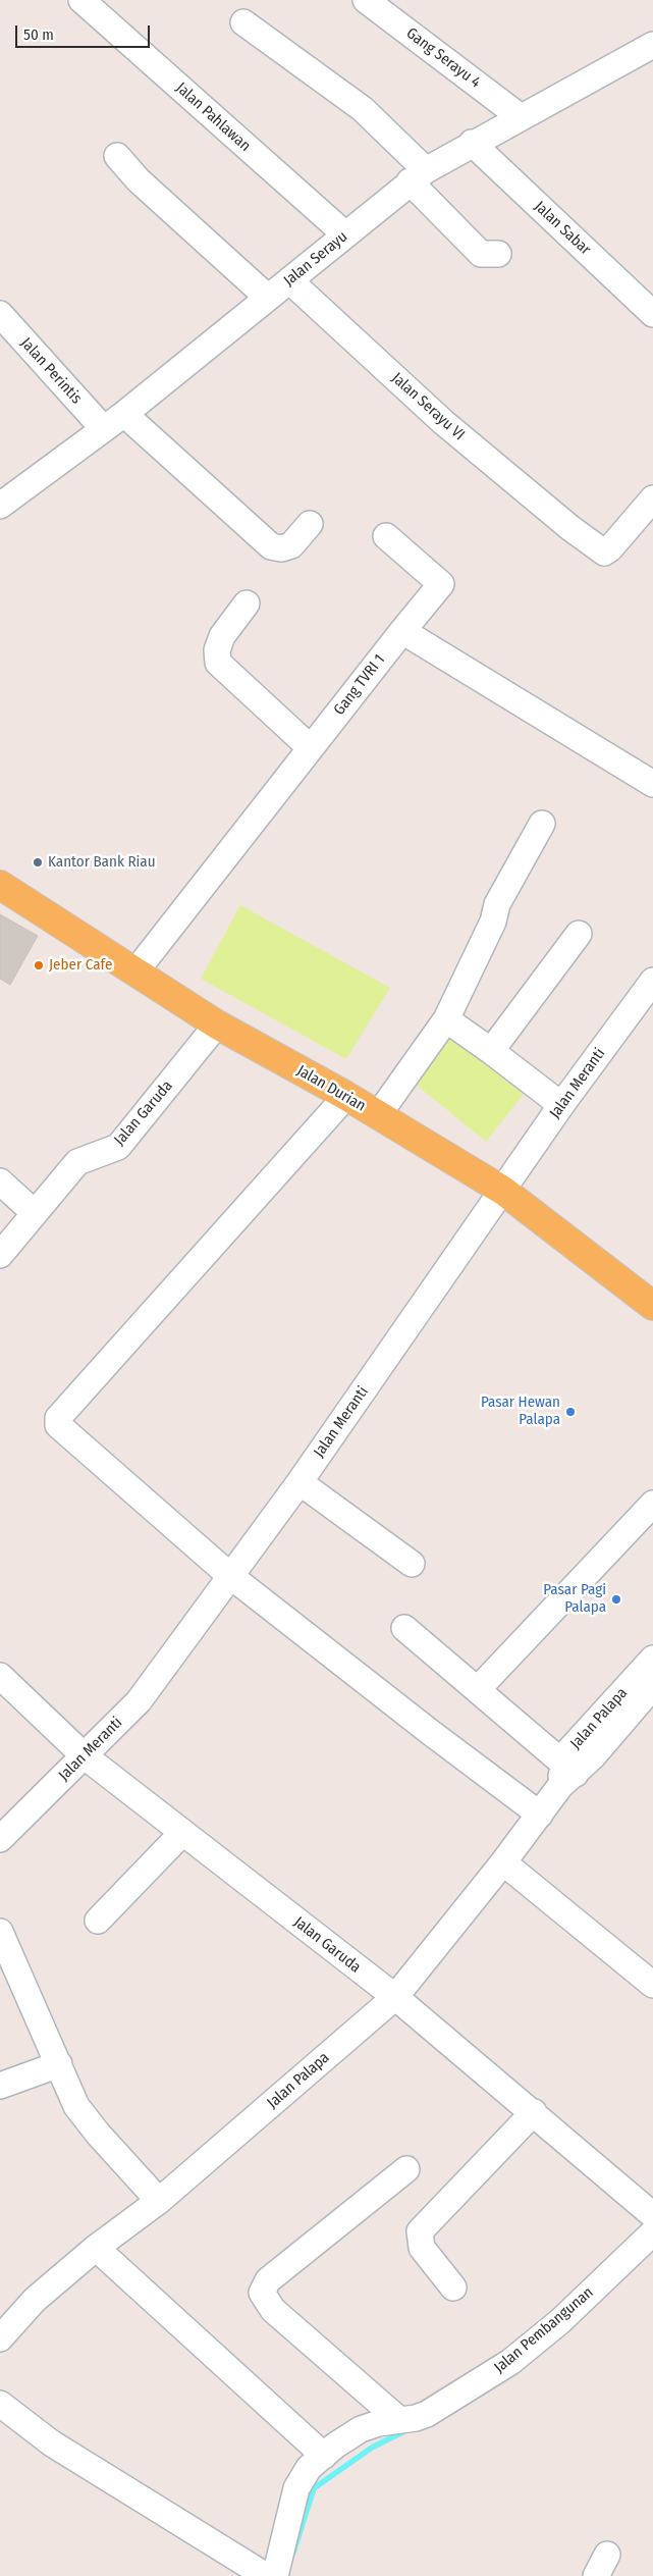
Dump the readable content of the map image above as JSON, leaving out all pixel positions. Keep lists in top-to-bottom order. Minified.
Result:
{"streets":{"main road":["Jalan Durian"],"street":["Gang Serayu 4","Jalan Pahlawan","Jalan Sabar","Jalan Serayu","Jalan Perintis","Jalan Serayu VI","Gang TVRI 1","Jalan Meranti","Jalan Garuda","Jalan Palapa","Jalan Pembangunan"]},"crossings":[["Gang Serayu 4","Jalan Serayu"],["Jalan Pahlawan","Jalan Serayu"],["Jalan Sabar","Jalan Serayu"],["Jalan Serayu","Jalan Perintis"],["Jalan Serayu","Jalan Serayu VI"],["Gang TVRI 1","Jalan Durian"],["Jalan Meranti","Jalan Durian"],["Jalan Meranti","Jalan Garuda"],["Jalan Durian","Jalan Garuda"],["Jalan Garuda","Jalan Palapa"]],"places":["Kantor Bank Riau","Jeber Cafe","Pasar Hewan Palapa","Pasar Pagi Palapa"],"scale_bar":"50 m"}
